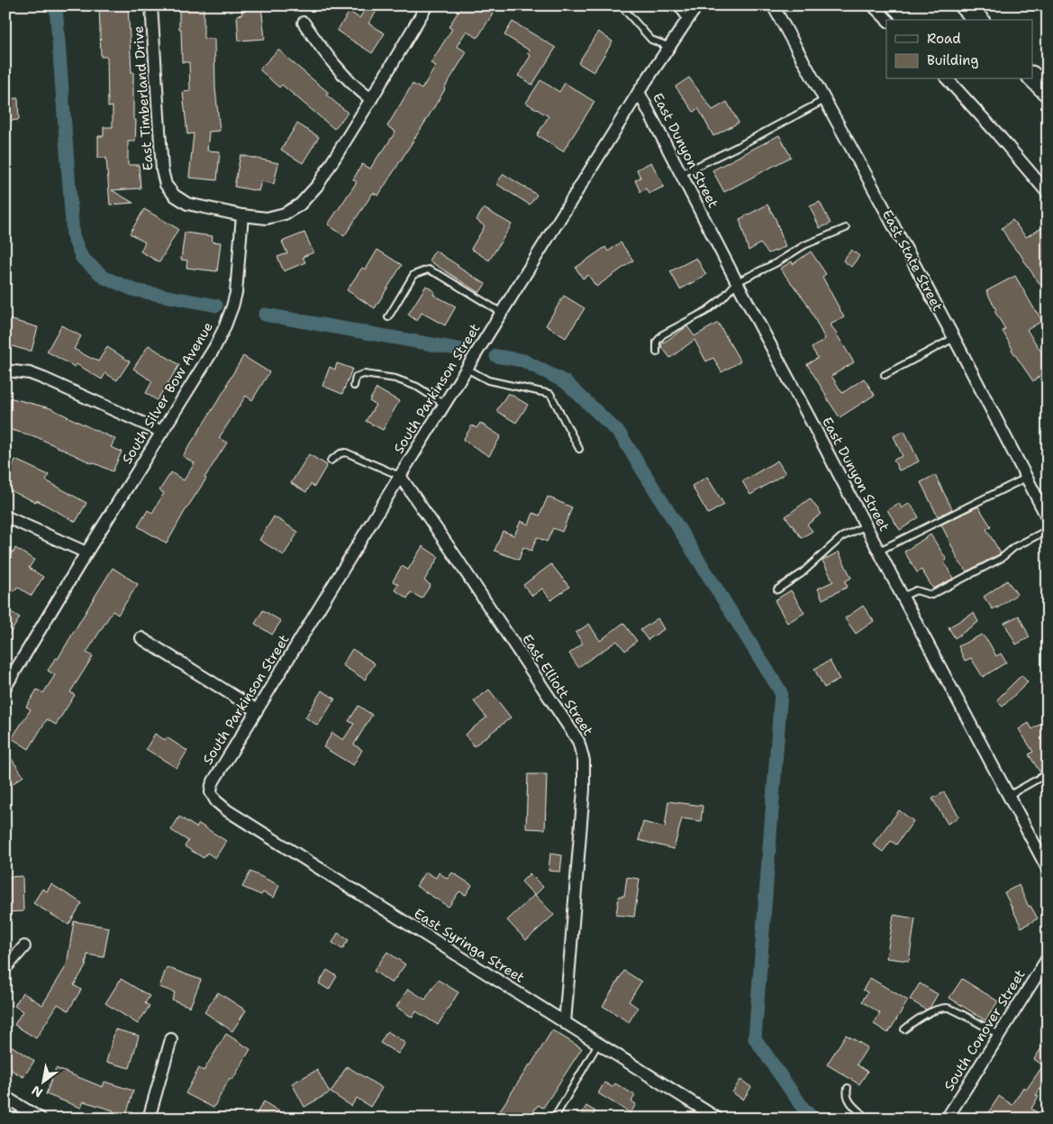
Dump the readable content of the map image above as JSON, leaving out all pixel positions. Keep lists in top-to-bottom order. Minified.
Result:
{"streets":{"street":["East Timberland Drive","East Dunyon Street","East State Street","South Parkinson Street","South Silver Bow Avenue","East Elliott Street","East Syringa Street","South Conover Street"]},"crossings":[["East Timberland Drive","South Silver Bow Avenue"],["East Dunyon Street","South Parkinson Street"],["South Parkinson Street","East Elliott Street"],["South Parkinson Street","East Syringa Street"],["East Elliott Street","East Syringa Street"]],"legend":["Road","Building"],"north":"bottom left"}
